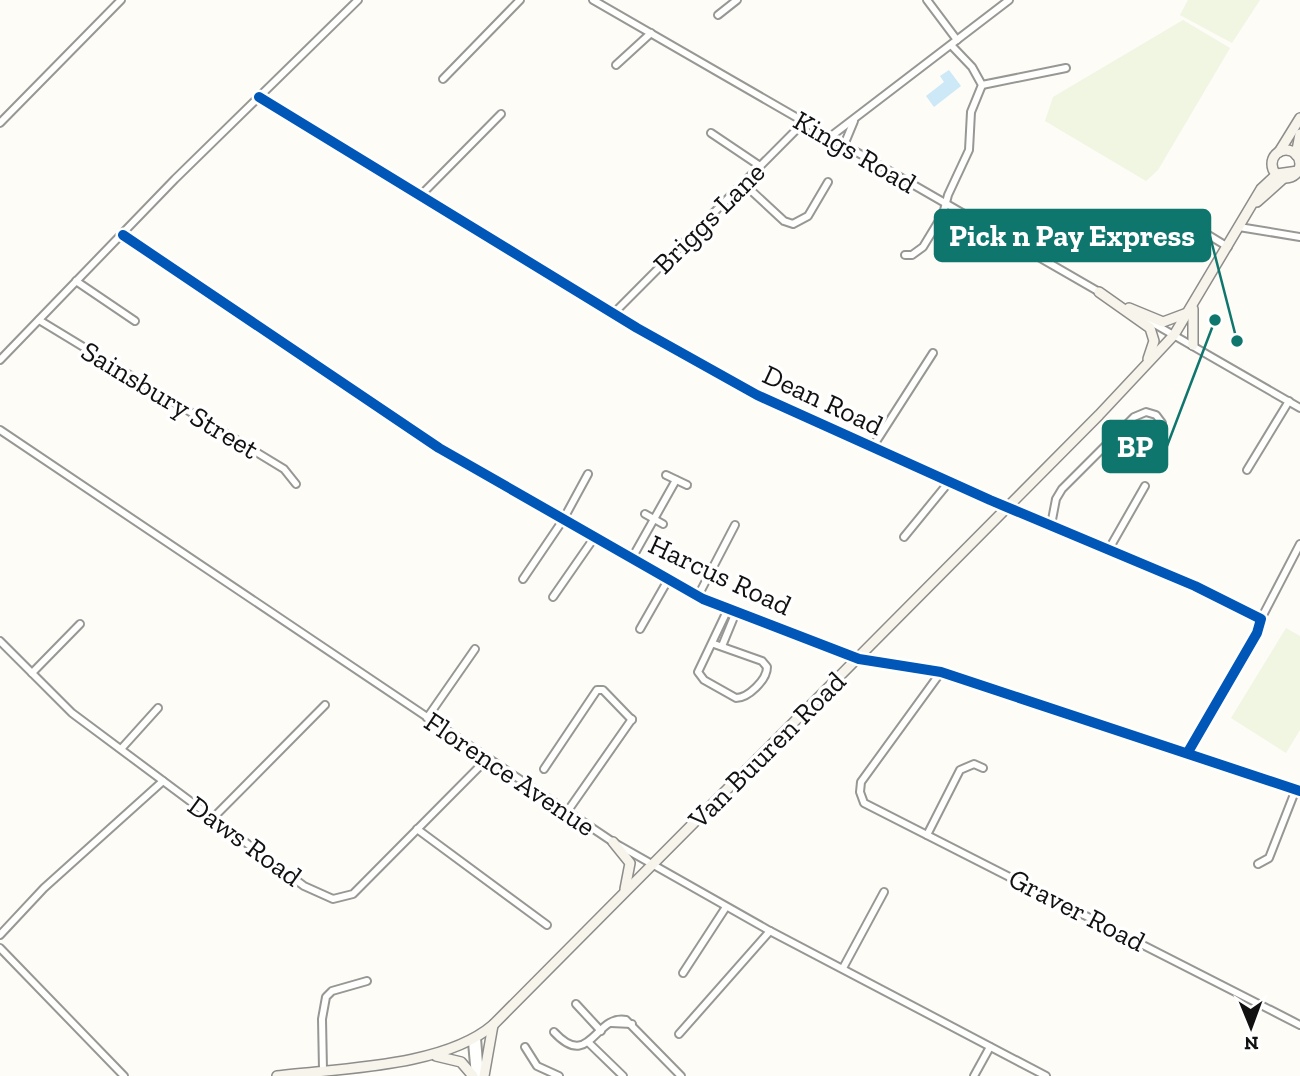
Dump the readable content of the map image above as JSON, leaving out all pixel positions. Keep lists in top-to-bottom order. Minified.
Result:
{"streets":{"main road":["Van Buuren Road"],"street":["Kings Road","Briggs Lane","Sainsbury Street","Dean Road","Harcus Road","Florence Avenue","Daws Road","Graver Road"]},"crossings":[["Kings Road","Briggs Lane"],["Kings Road","Van Buuren Road"],["Briggs Lane","Dean Road"],["Dean Road","Van Buuren Road"],["Harcus Road","Van Buuren Road"],["Harcus Road","Graver Road"],["Van Buuren Road","Florence Avenue"],["Florence Avenue","Daws Road"]],"places":["BP","Pick n Pay Express"],"north":"bottom"}
